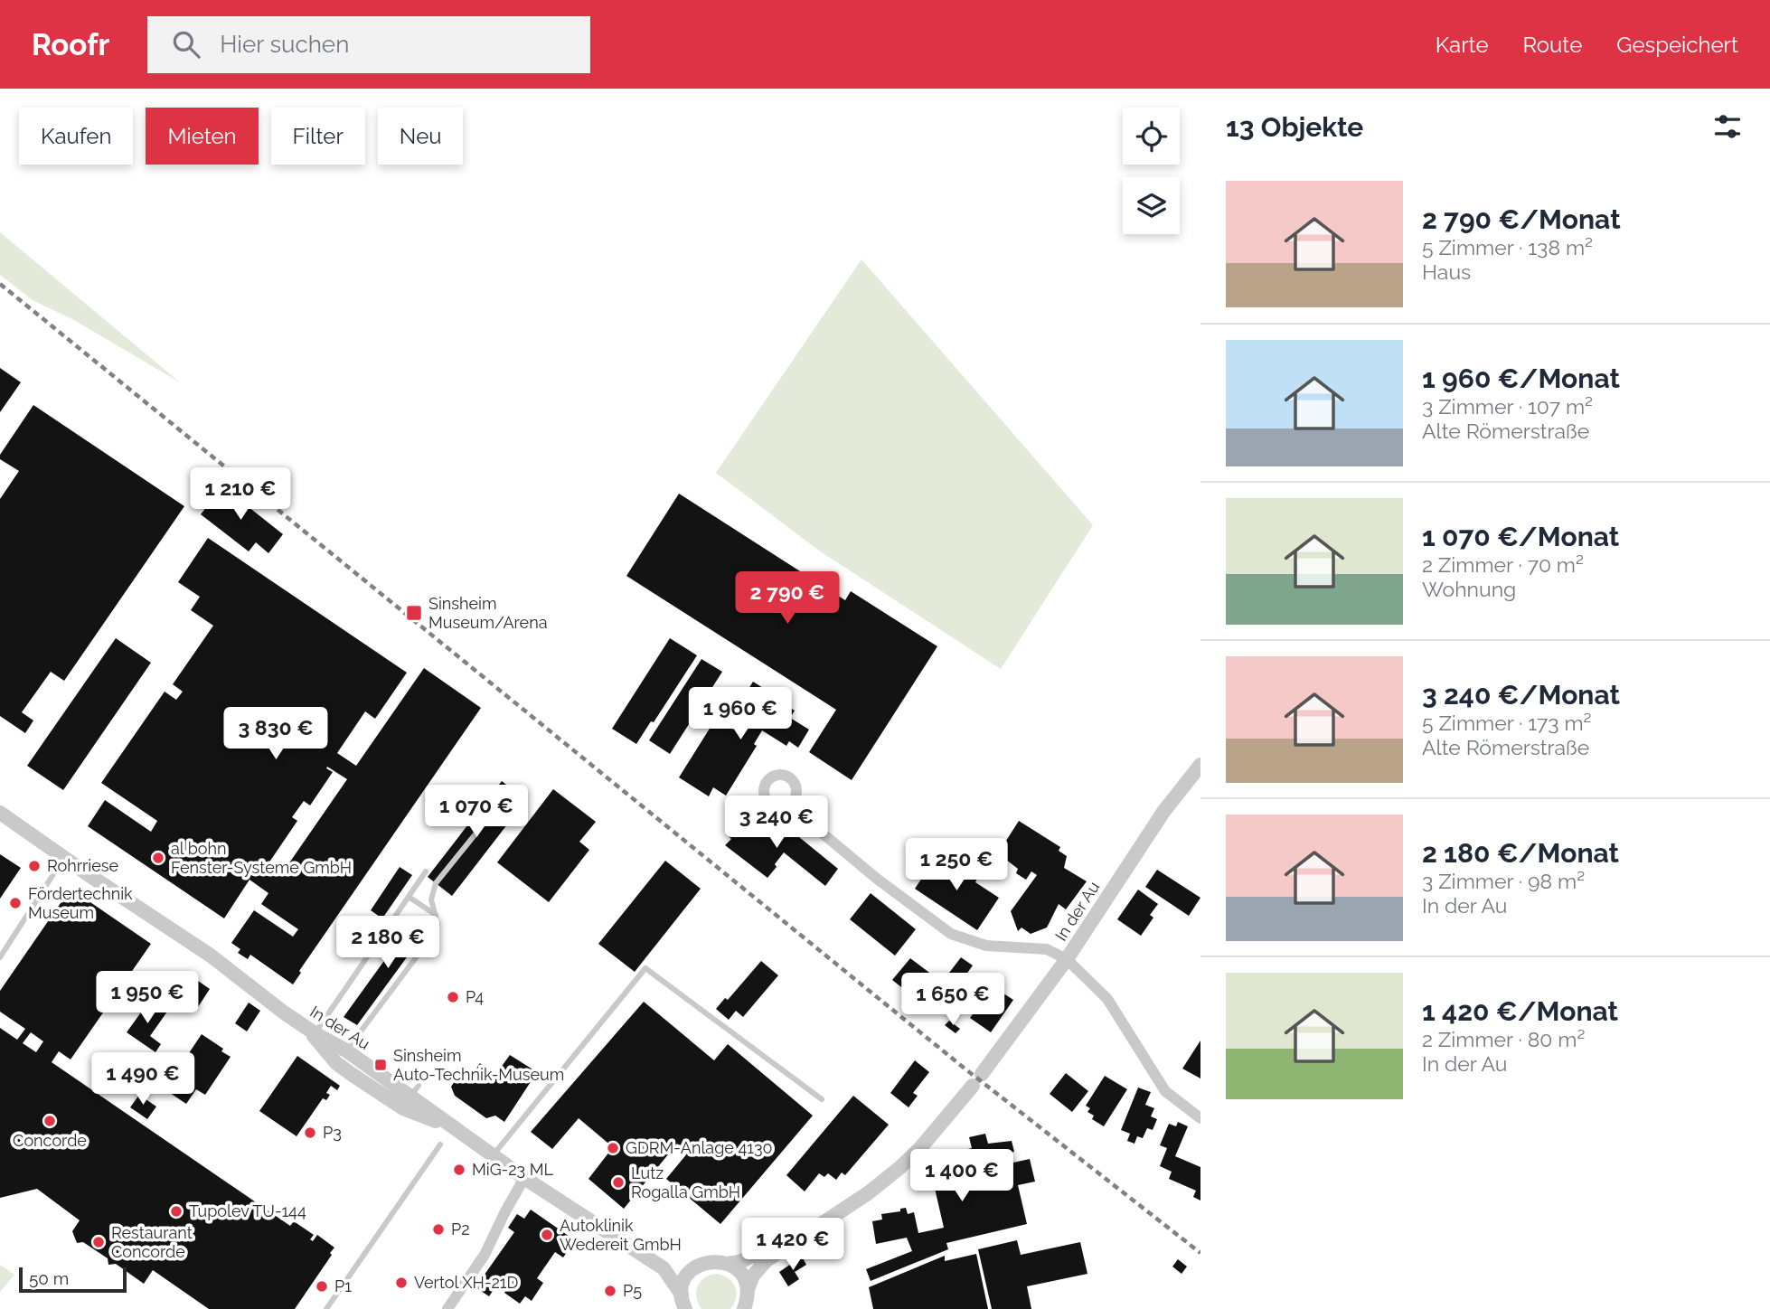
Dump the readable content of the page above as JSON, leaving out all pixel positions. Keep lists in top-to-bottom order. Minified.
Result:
{"streets":{"street":["In der Au"]},"places":{"transit":["Sinsheim Museum/Arena","Sinsheim Auto-Technik-Museum"],"other":["al bohn Fenster-Systeme GmbH","Rohrriese","Fördertechnik Museum","P4","Concorde","P3","GDRM-Anlage 4130","MiG-23 ML","Lutz Rogalla GmbH","Tupolev TU-144","P2","Autoklinik Wedereit GmbH","Restaurant Concorde","Vertol XH-21D","P1","P5"]},"scale_bar":"50 m","page":{"header":"Roofr","search":"Hier suchen","nav":["Karte","Route","Gespeichert"],"heading":"13 Objekte","chip":["Kaufen","Mieten","Filter","Neu"],"list":[{"name":"2 790 €/Monat","note":"5 Zimmer · 138 m² · Haus"},{"name":"1 960 €/Monat","note":"3 Zimmer · 107 m² · Alte Römerstraße"},{"name":"1 070 €/Monat","note":"2 Zimmer · 70 m² · Wohnung"},{"name":"3 240 €/Monat","note":"5 Zimmer · 173 m² · Alte Römerstraße"},{"name":"2 180 €/Monat","note":"3 Zimmer · 98 m² · In der Au"},{"name":"1 420 €/Monat","note":"2 Zimmer · 80 m² · In der Au"}],"price":["1 210 €","2 790 €","1 960 €","3 830 €","1 070 €","3 240 €","1 250 €","2 180 €","1 950 €","1 650 €","1 490 €","1 400 €","1 420 €"],"scale":"50 m"}}
